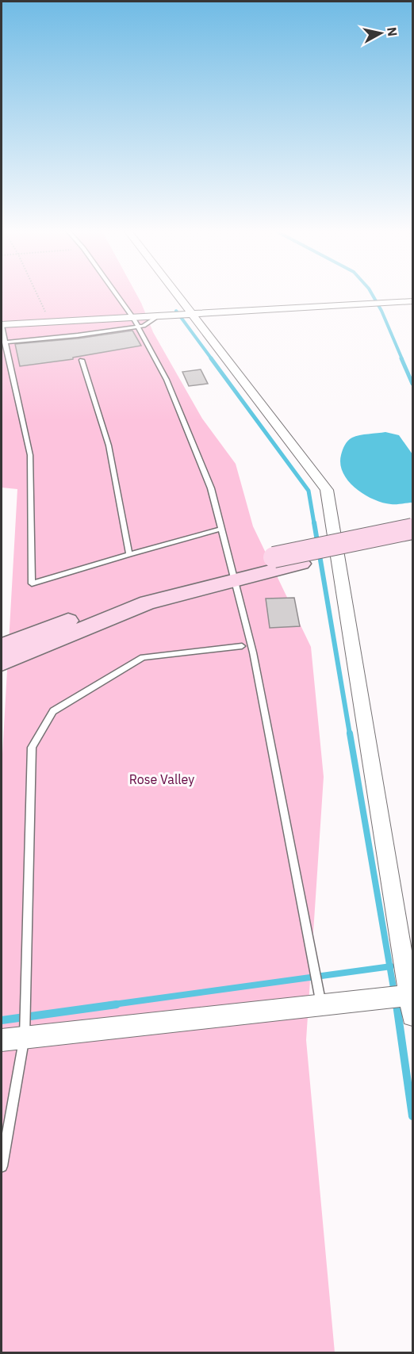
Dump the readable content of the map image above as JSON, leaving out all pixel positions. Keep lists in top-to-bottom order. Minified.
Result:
{"parks":["Rose Valley"],"north":"right"}
